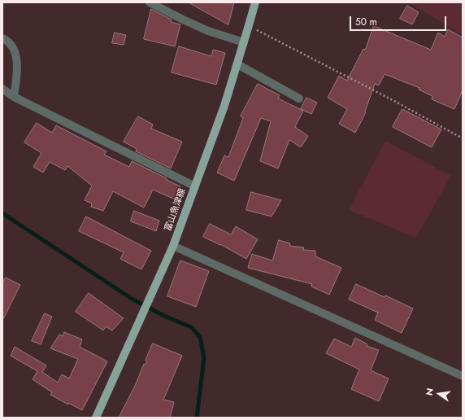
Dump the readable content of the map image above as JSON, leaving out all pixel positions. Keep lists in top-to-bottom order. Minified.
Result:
{"streets":{"main road":["富山魚津線"]},"scale_bar":"50 m","north":"left"}
